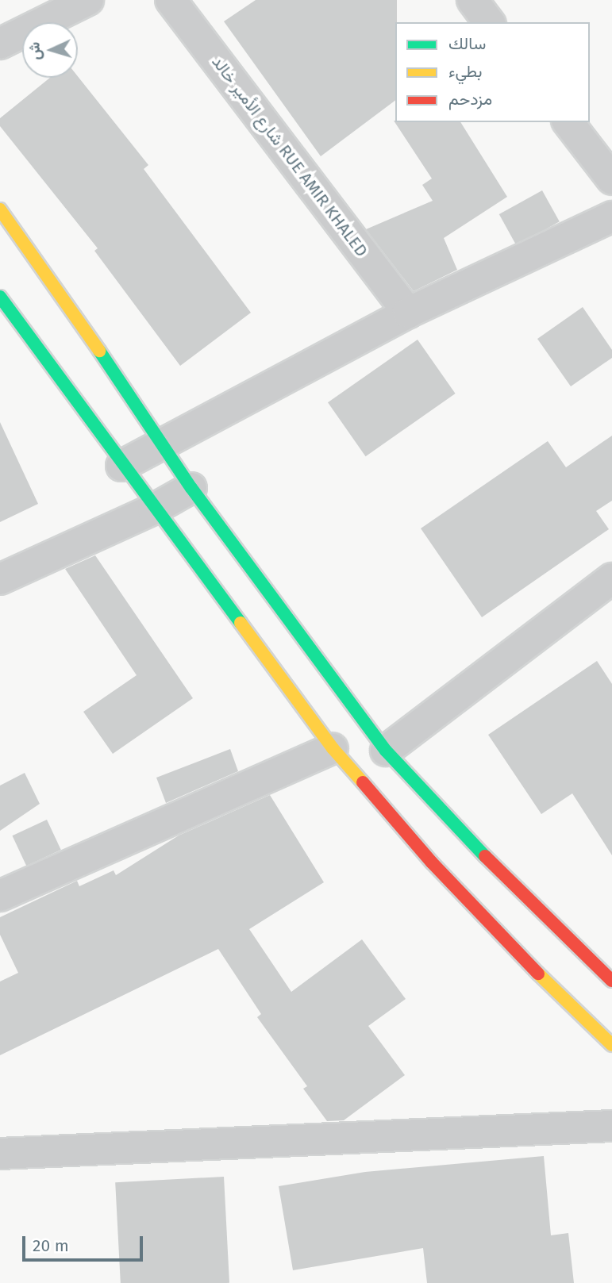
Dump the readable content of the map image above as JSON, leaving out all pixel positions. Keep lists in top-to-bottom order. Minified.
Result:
{"streets":{"street":["شارع الأمير خالد RUE AMIR KHALED"]},"legend":["سالك","بطيء","مزدحم"],"scale_bar":"20 m","north":"left"}
